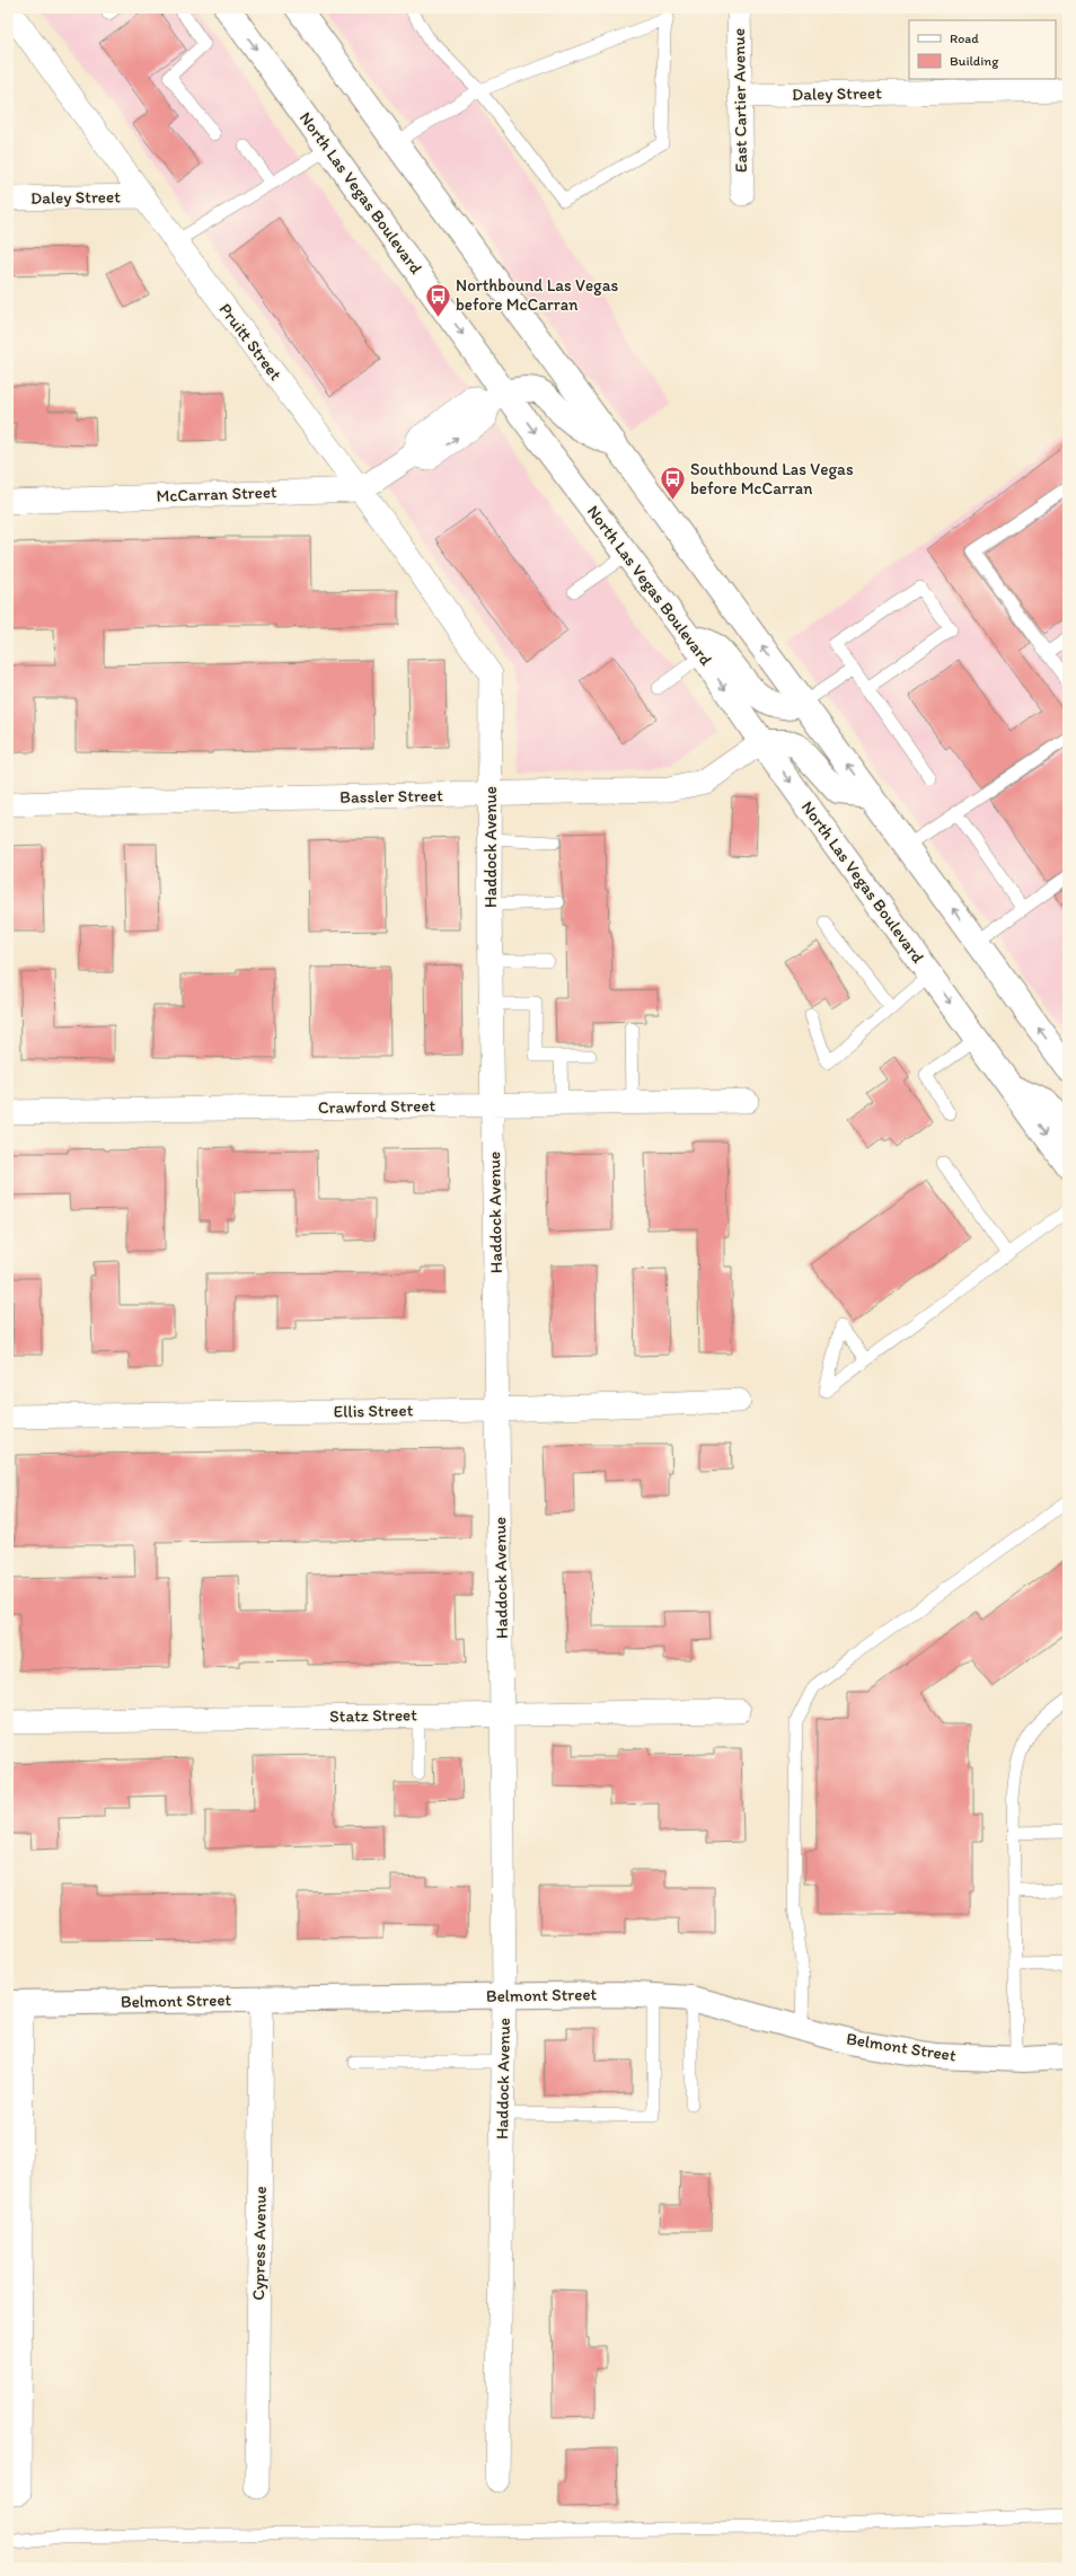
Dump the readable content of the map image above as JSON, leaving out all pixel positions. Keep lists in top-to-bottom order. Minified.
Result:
{"streets":{"main road":["North Las Vegas Boulevard","Belmont Street"],"street":["Daley Street","East Cartier Avenue","Pruitt Street","McCarran Street","Bassler Street","Haddock Avenue","Crawford Street","Ellis Street","Statz Street","Cypress Avenue"]},"crossings":[["Daley Street","East Cartier Avenue"],["Daley Street","Pruitt Street"],["North Las Vegas Boulevard","Bassler Street"],["Pruitt Street","McCarran Street"],["Pruitt Street","Haddock Avenue"],["Bassler Street","Haddock Avenue"],["Haddock Avenue","Crawford Street"],["Haddock Avenue","Ellis Street"],["Haddock Avenue","Statz Street"],["Haddock Avenue","Belmont Street"],["Belmont Street","Cypress Avenue"]],"places":{"bus stop":["Northbound Las Vegas before McCarran","Southbound Las Vegas before McCarran"]},"legend":["Road","Building"]}
